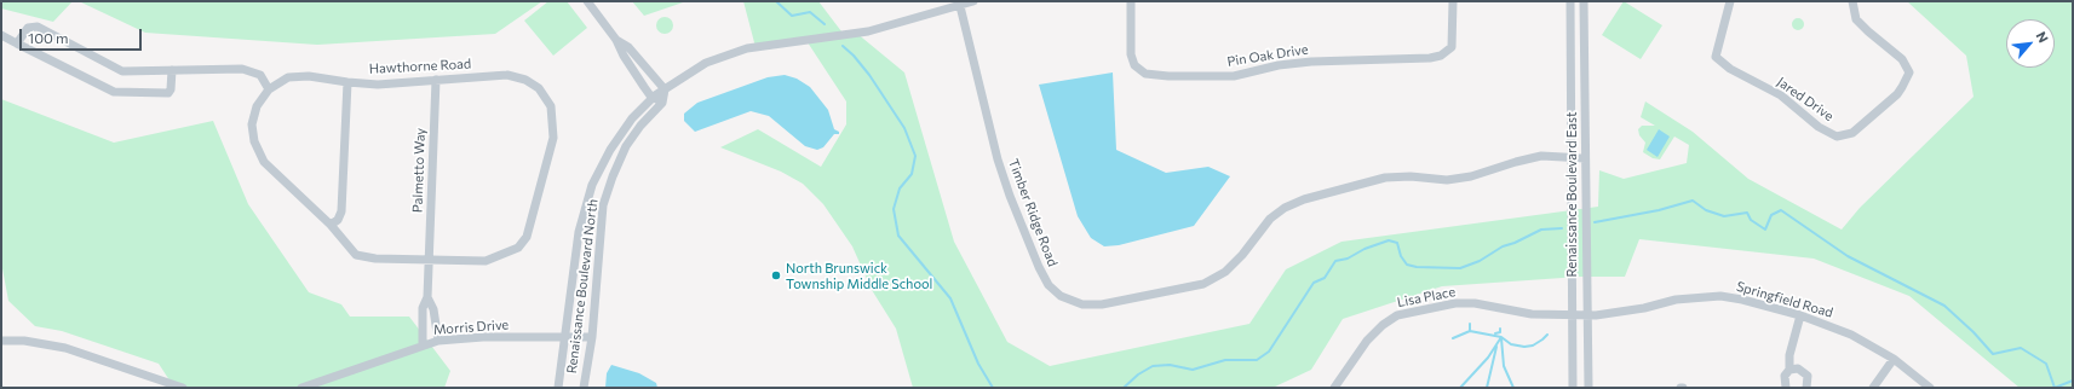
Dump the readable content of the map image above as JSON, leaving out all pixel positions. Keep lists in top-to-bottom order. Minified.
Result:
{"streets":{"street":["Pin Oak Drive","Hawthorne Road","Jared Drive","Palmetto Way","Renaissance Boulevard East","Timber Ridge Road","Renaissance Boulevard North","Lisa Place","Springfield Road","Morris Drive"]},"crossings":[["Hawthorne Road","Palmetto Way"],["Renaissance Boulevard East","Timber Ridge Road"],["Renaissance Boulevard East","Lisa Place"],["Renaissance Boulevard East","Springfield Road"],["Timber Ridge Road","Renaissance Boulevard North"],["Renaissance Boulevard North","Morris Drive"],["Lisa Place","Springfield Road"]],"places":["North Brunswick Township Middle School"],"scale_bar":"100 m","north":"top right"}
